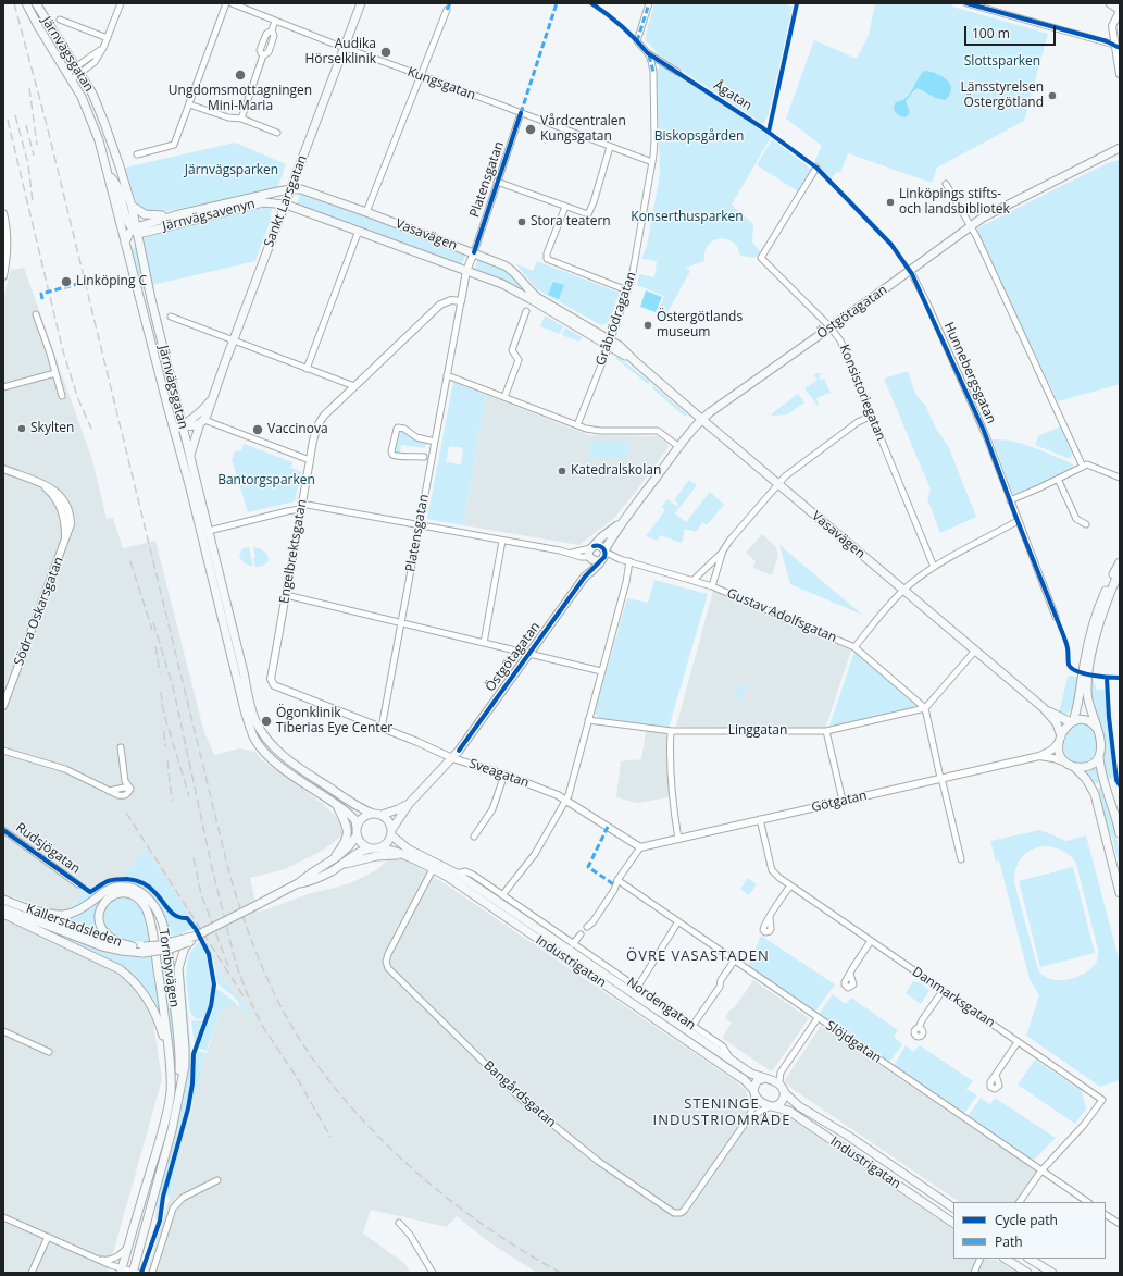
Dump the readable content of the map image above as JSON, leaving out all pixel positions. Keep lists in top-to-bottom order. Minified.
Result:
{"streets":{"main road":["Järnvägsgatan","Sankt Larsgatan","Järnvägsavenyn","Vasavägen","Östgötagatan","Kallerstadsleden","Industrigatan","Tornbyvägen"],"street":["Kungsgatan","Platensgatan","Gråbrödragatan","Hunnebergsgatan","Konsistoriegatan","Engelbrektsgatan","Södra Oskarsgatan","Gustav Adolfsgatan","Linggatan","Sveagatan","Götgatan","Rudsjögatan","Danmarksgatan","Nordengatan","Slöjdgatan","Bangårdsgatan"],"cycle path":["Ågatan"]},"crossings":[["Järnvägsgatan","Sankt Larsgatan"],["Järnvägsgatan","Järnvägsavenyn"],["Järnvägsgatan","Östgötagatan"],["Järnvägsgatan","Kallerstadsleden"],["Järnvägsgatan","Industrigatan"],["Kungsgatan","Platensgatan"],["Kungsgatan","Sankt Larsgatan"],["Kungsgatan","Gråbrödragatan"],["Platensgatan","Vasavägen"],["Platensgatan","Engelbrektsgatan"],["Platensgatan","Sveagatan"],["Sankt Larsgatan","Järnvägsavenyn"],["Sankt Larsgatan","Vasavägen"],["Järnvägsavenyn","Vasavägen"],["Vasavägen","Östgötagatan"],["Vasavägen","Gråbrödragatan"],["Vasavägen","Götgatan"],["Östgötagatan","Hunnebergsgatan"],["Östgötagatan","Konsistoriegatan"],["Östgötagatan","Gustav Adolfsgatan"],["Östgötagatan","Sveagatan"],["Östgötagatan","Kallerstadsleden"],["Östgötagatan","Industrigatan"],["Engelbrektsgatan","Sveagatan"],["Gustav Adolfsgatan","Linggatan"],["Sveagatan","Götgatan"],["Götgatan","Danmarksgatan"],["Kallerstadsleden","Industrigatan"],["Kallerstadsleden","Tornbyvägen"],["Industrigatan","Nordengatan"],["Industrigatan","Bangårdsgatan"],["Danmarksgatan","Slöjdgatan"]],"districts":["ÖVRE VASASTADEN","STENINGE INDUSTRIOMRÅDE"],"parks":["Slottsparken","Biskopsgården","Järnvägsparken","Konserthusparken","Bantorgsparken"],"places":["Audika Hörselklinik","Ungdomsmottagningen Mini-Maria","Länsstyrelsen Östergötland","Vårdcentralen Kungsgatan","Linköpings stifts- och landsbibliotek","Stora teatern","Linköping C","Östergötlands museum","Skylten","Vaccinova","Katedralskolan","Ögonklinik Tiberias Eye Center"],"legend":["Cycle path","Path"],"scale_bar":"100 m"}
